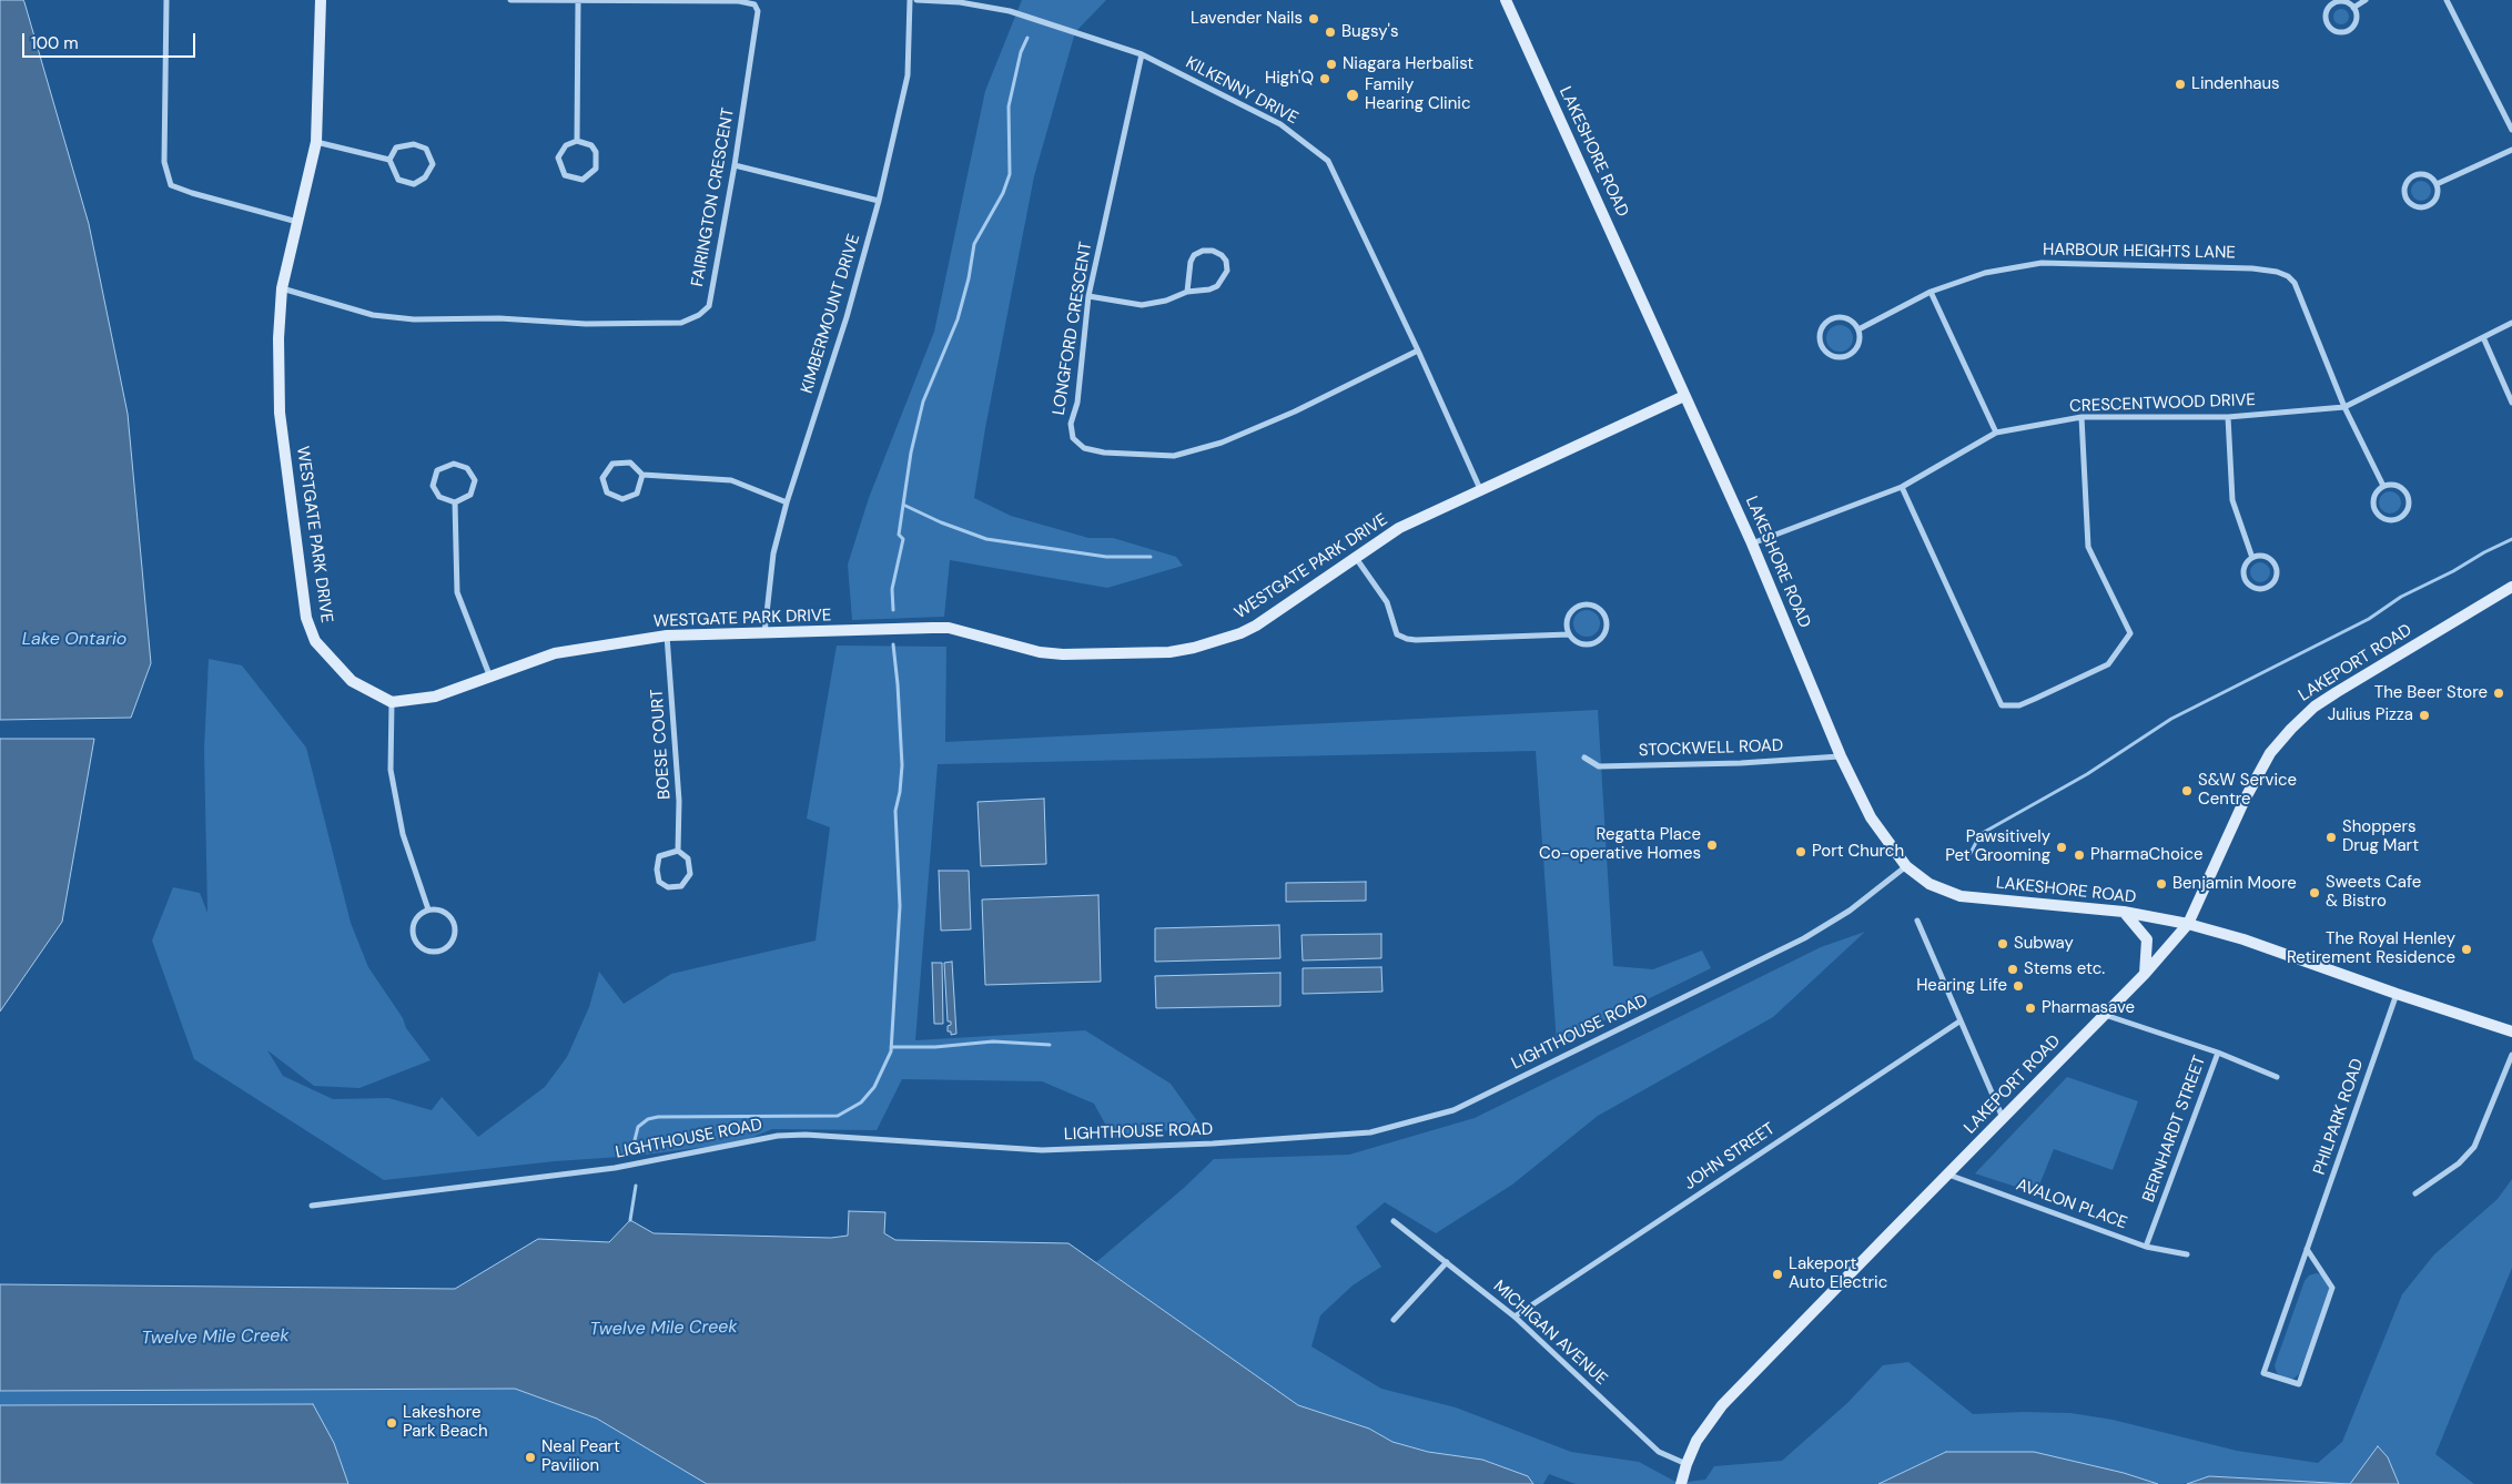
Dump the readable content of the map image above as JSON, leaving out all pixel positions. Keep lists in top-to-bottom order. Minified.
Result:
{"streets":{"main road":["LAKESHORE ROAD","WESTGATE PARK DRIVE","LAKEPORT ROAD"],"street":["KILKENNY DRIVE","FAIRINGTON CRESCENT","HARBOUR HEIGHTS LANE","KIMBERMOUNT DRIVE","LONGFORD CRESCENT","CRESCENTWOOD DRIVE","BOESE COURT","STOCKWELL ROAD","LIGHTHOUSE ROAD","PHILPARK ROAD","BERNHARDT STREET","JOHN STREET","AVALON PLACE","MICHIGAN AVENUE"]},"crossings":[["KILKENNY DRIVE","LONGFORD CRESCENT"],["KILKENNY DRIVE","WESTGATE PARK DRIVE"],["LAKESHORE ROAD","CRESCENTWOOD DRIVE"],["LAKESHORE ROAD","WESTGATE PARK DRIVE"],["LAKESHORE ROAD","LAKEPORT ROAD"],["LAKESHORE ROAD","STOCKWELL ROAD"],["LAKESHORE ROAD","LIGHTHOUSE ROAD"],["LAKESHORE ROAD","PHILPARK ROAD"],["FAIRINGTON CRESCENT","WESTGATE PARK DRIVE"],["HARBOUR HEIGHTS LANE","CRESCENTWOOD DRIVE"],["KIMBERMOUNT DRIVE","WESTGATE PARK DRIVE"],["WESTGATE PARK DRIVE","BOESE COURT"],["LAKEPORT ROAD","AVALON PLACE"],["LAKEPORT ROAD","MICHIGAN AVENUE"],["BERNHARDT STREET","AVALON PLACE"],["JOHN STREET","MICHIGAN AVENUE"]],"water":["Lake Ontario","Twelve Mile Creek"],"places":["Lavender Nails","Bugsy's","Niagara Herbalist","High'Q","Lindenhaus","Family Hearing Clinic","The Beer Store","Julius Pizza","S&W Service Centre","Shoppers Drug Mart","Regatta Place Co-operative Homes","Pawsitively Pet Grooming","Port Church","PharmaChoice","Benjamin Moore","Sweets Cafe & Bistro","Subway","The Royal Henley Retirement Residence","Stems etc.","Hearing Life","Pharmasave","Lakeport Auto Electric","Lakeshore Park Beach","Neal Peart Pavilion"],"scale_bar":"100 m"}
